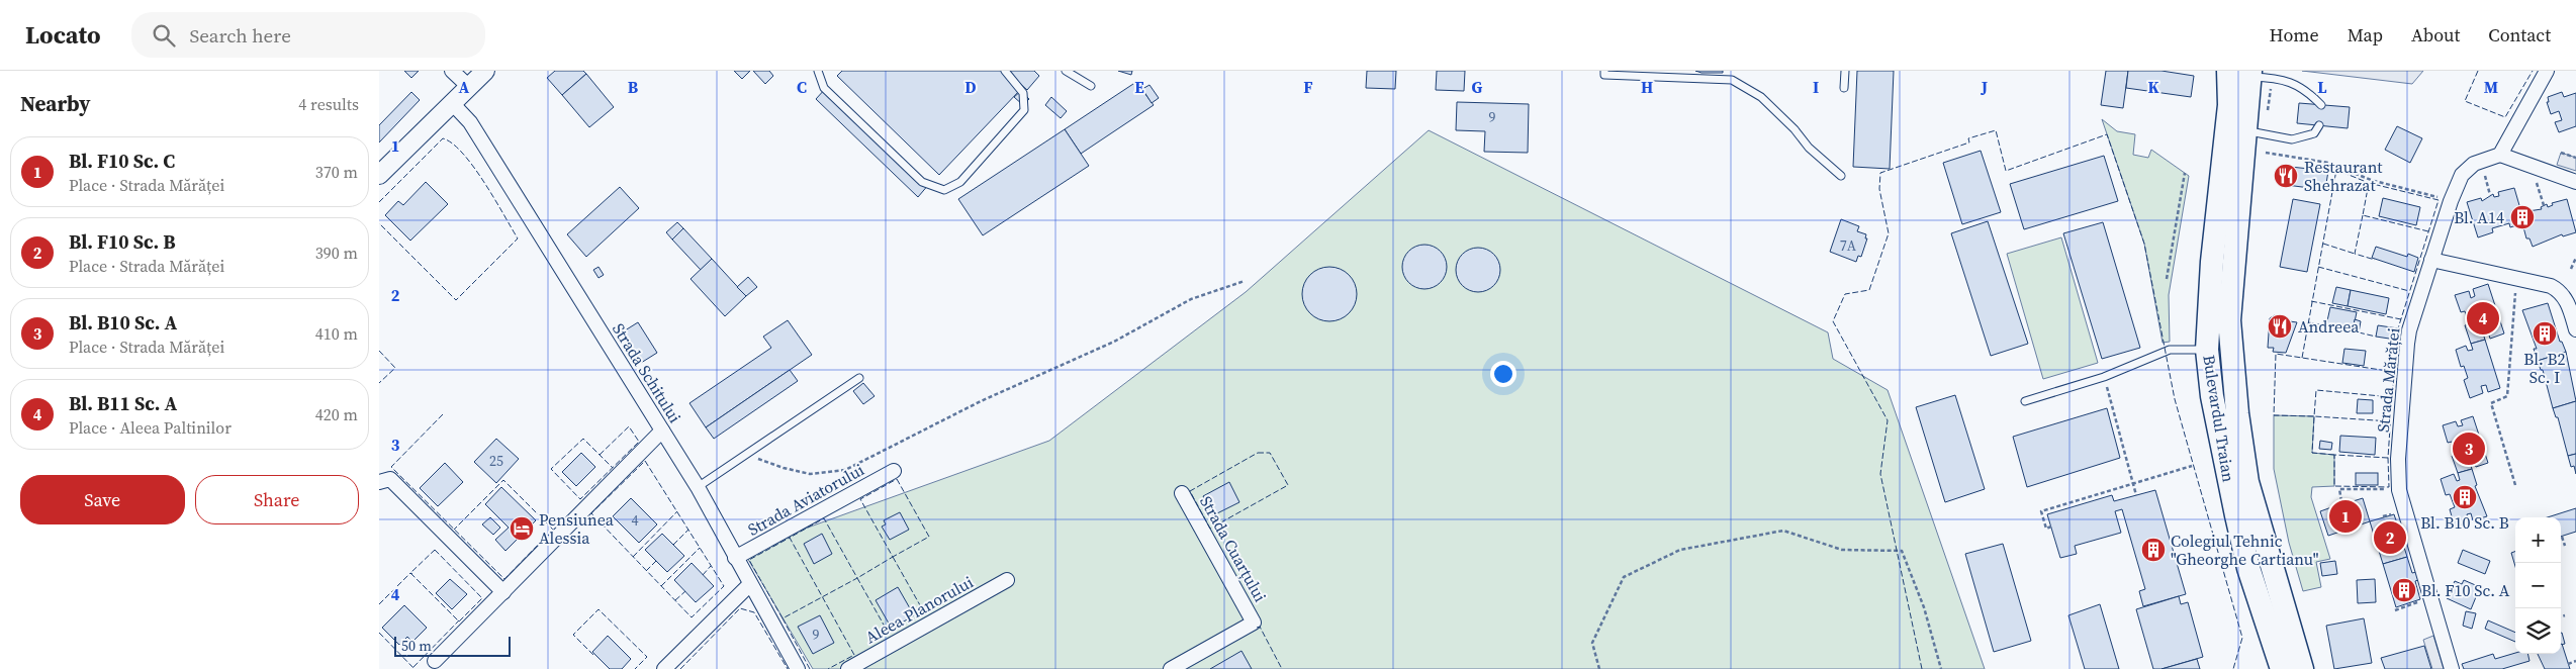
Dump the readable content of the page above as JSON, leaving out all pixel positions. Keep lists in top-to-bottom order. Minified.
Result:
{"streets":{"main road":["Bulevardul Traian"],"street":["Strada Schitului","Strada Mărăței","Strada Aviatorului","Strada Cuarțului","Aleea Planorului"]},"crossings":[["Strada Schitului","Strada Aviatorului"]],"places":{"restaurant":["Restaurant Shehrazat","Andreea"],"building":["Bl. A14","Bl. B2 Sc. I","Bl. B10 Sc. B","Colegiul Tehnic \"Gheorghe Cartianu\"","Bl. F10 Sc. A"],"hotel":["Pensiunea Alessia"]},"house_numbers":["9","7A","25","4","9"],"scale_bar":"50 m","page":{"header":"Locato","search":"Search here","nav":["Home","Map","About","Contact"],"heading":["Nearby","4 results"],"list":[{"mark":"1","name":"Bl. F10 Sc. C","note":"Place · Strada Mărăței","value":"370 m"},{"mark":"2","name":"Bl. F10 Sc. B","note":"Place · Strada Mărăței","value":"390 m"},{"mark":"3","name":"Bl. B10 Sc. A","note":"Place · Strada Mărăței","value":"410 m"},{"mark":"4","name":"Bl. B11 Sc. A","note":"Place · Aleea Paltinilor","value":"420 m"}],"pins":["4","3","1","2"],"buttons":["Save","Share"],"map_buttons":["+","−"],"scale":"50 m"},"grid":{"columns":["A","B","C","D","E","F","G","H","I","J","K","L","M"],"rows":["1","2","3","4"]}}
